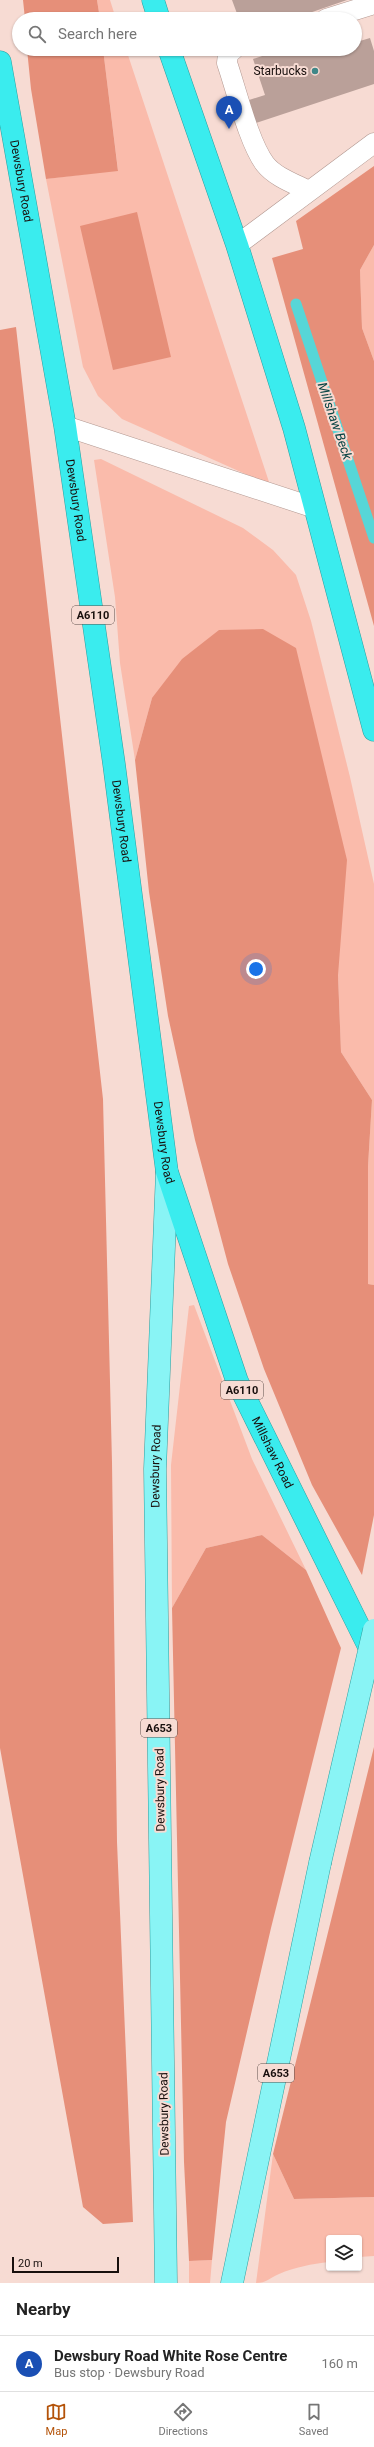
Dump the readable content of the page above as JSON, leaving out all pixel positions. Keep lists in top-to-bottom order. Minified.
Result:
{"streets":{"highway":["Dewsbury Road","A6110","Millshaw Road"],"main road":["A653"]},"crossings":[["Dewsbury Road","Millshaw Road"]],"water":["Millshaw Beck"],"places":["Starbucks"],"scale_bar":"20 m","page":{"search":"Search here","pins":"A","scale":"20 m","heading":"Nearby","list":[{"mark":"A","name":"Dewsbury Road White Rose Centre","note":"Bus stop · Dewsbury Road","value":"160 m"}],"nav":["Map","Directions","Saved"]}}
